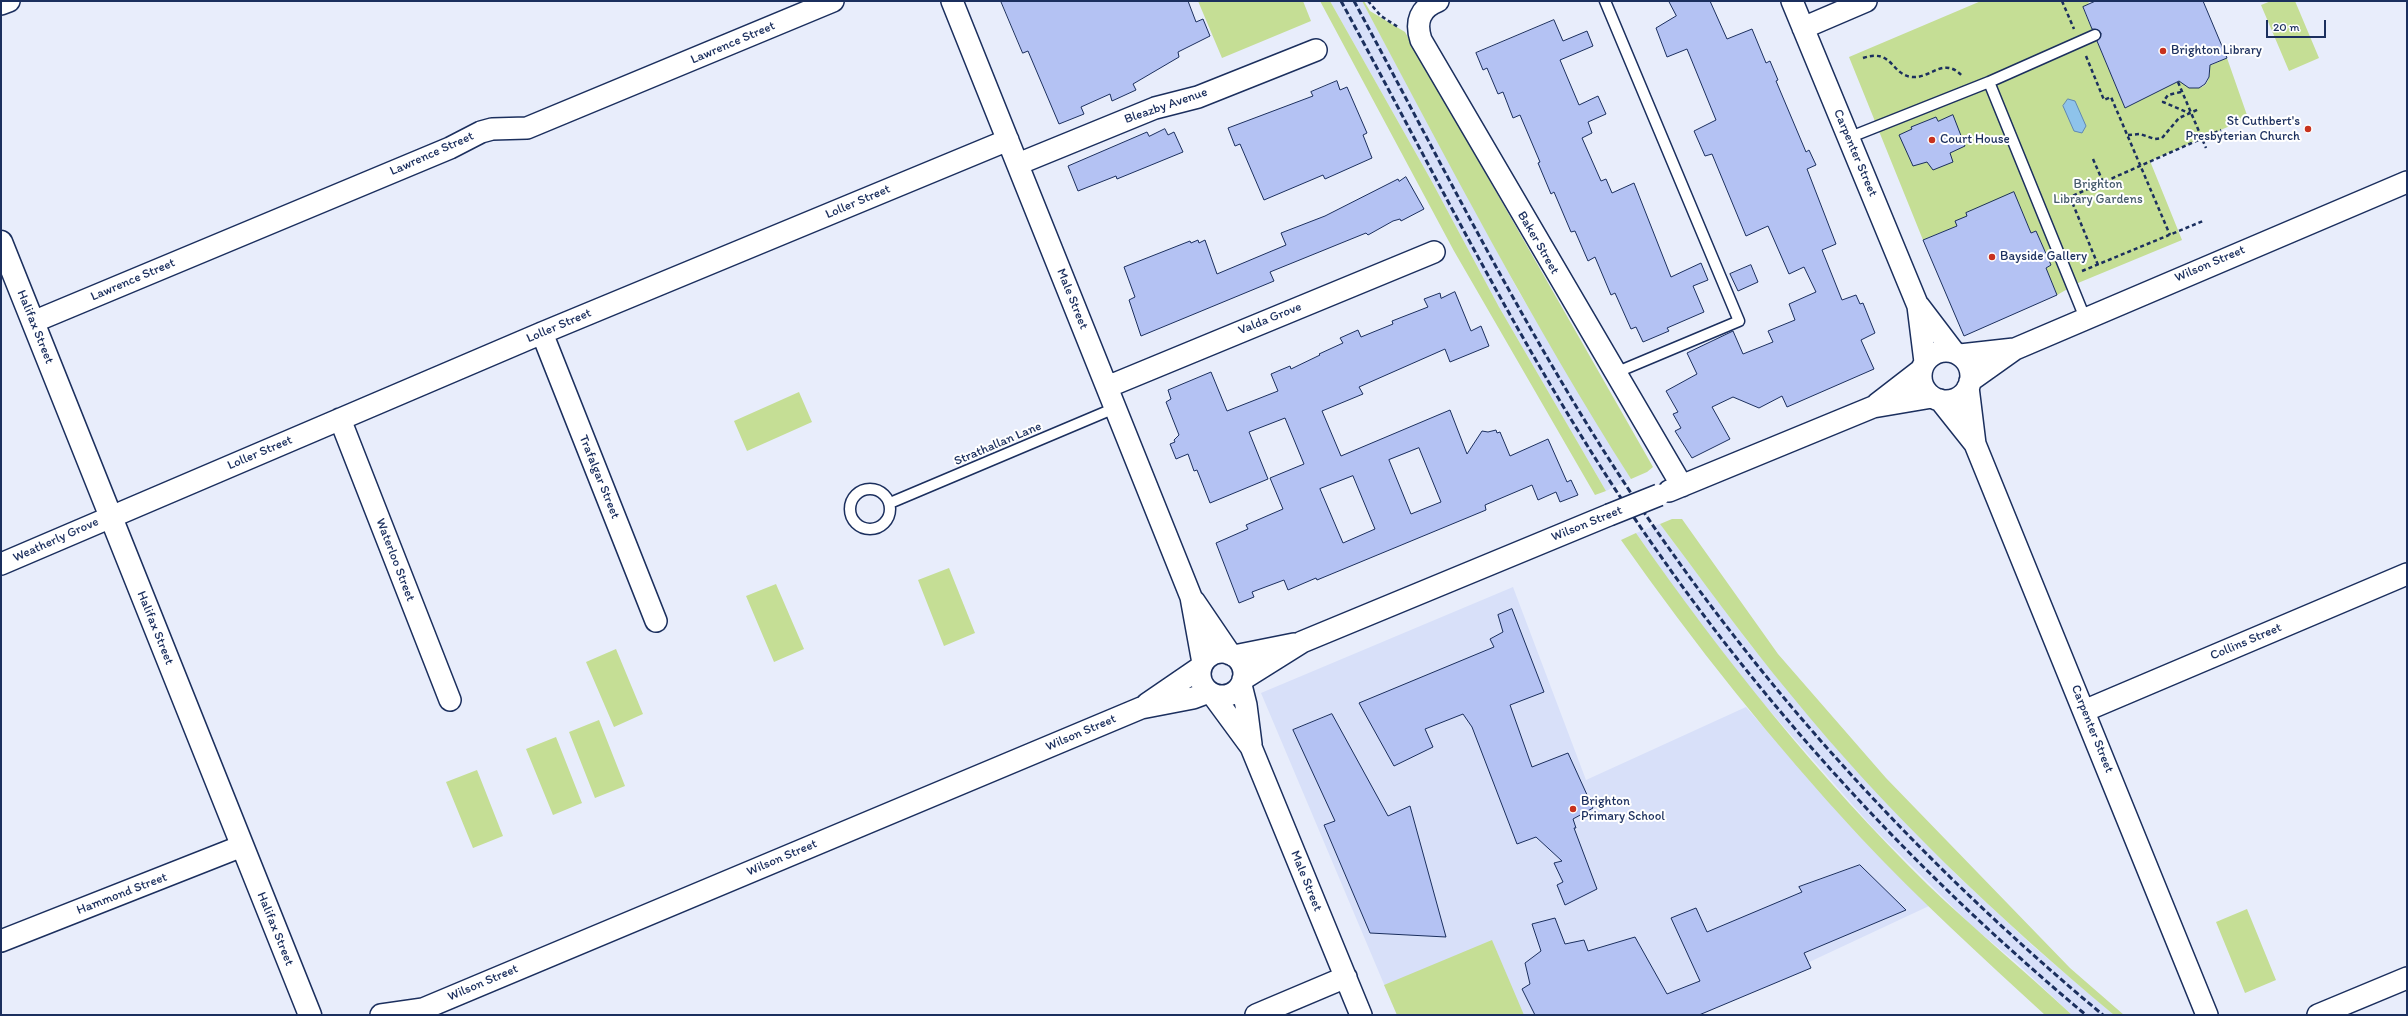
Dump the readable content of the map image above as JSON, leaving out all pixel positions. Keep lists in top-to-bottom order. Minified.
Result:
{"streets":{"street":["Lawrence Street","Bleazby Avenue","Carpenter Street","Loller Street","Baker Street","Wilson Street","Male Street","Valda Grove","Halifax Street","Trafalgar Street","Weatherly Grove","Waterloo Street","Collins Street","Hammond Street"],"lane":["Strathallan Lane"]},"crossings":[["Lawrence Street","Halifax Street"],["Bleazby Avenue","Male Street"],["Carpenter Street","Wilson Street"],["Carpenter Street","Collins Street"],["Loller Street","Male Street"],["Loller Street","Halifax Street"],["Loller Street","Trafalgar Street"],["Loller Street","Weatherly Grove"],["Loller Street","Waterloo Street"],["Baker Street","Wilson Street"],["Wilson Street","Male Street"],["Male Street","Valda Grove"],["Male Street","Strathallan Lane"],["Halifax Street","Weatherly Grove"],["Halifax Street","Hammond Street"]],"parks":["Brighton Library Gardens"],"places":["Brighton Library","St Cuthbert's Presbyterian Church","Court House","Bayside Gallery","Brighton Primary School"],"scale_bar":"20 m"}
